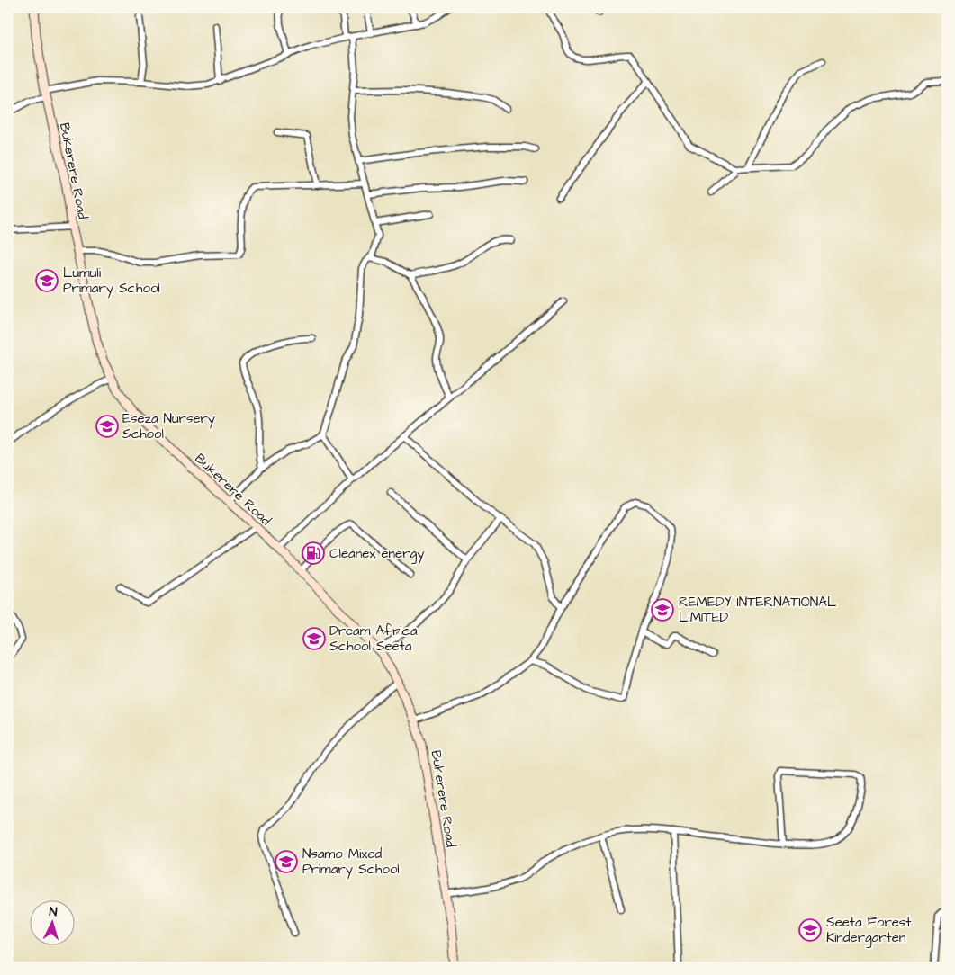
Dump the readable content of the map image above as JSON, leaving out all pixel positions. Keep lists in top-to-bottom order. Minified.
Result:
{"streets":{"main road":["Bukerere Road"]},"places":{"school or university":["Lumuli Primary School","Eseza Nursery School","REMEDY INTERNATIONAL LIMITED","Dream Africa School Seeta","Nsamo Mixed Primary School","Seeta Forest Kindergarten"],"fuel station":["Cleanex energy"]},"north":"top"}
